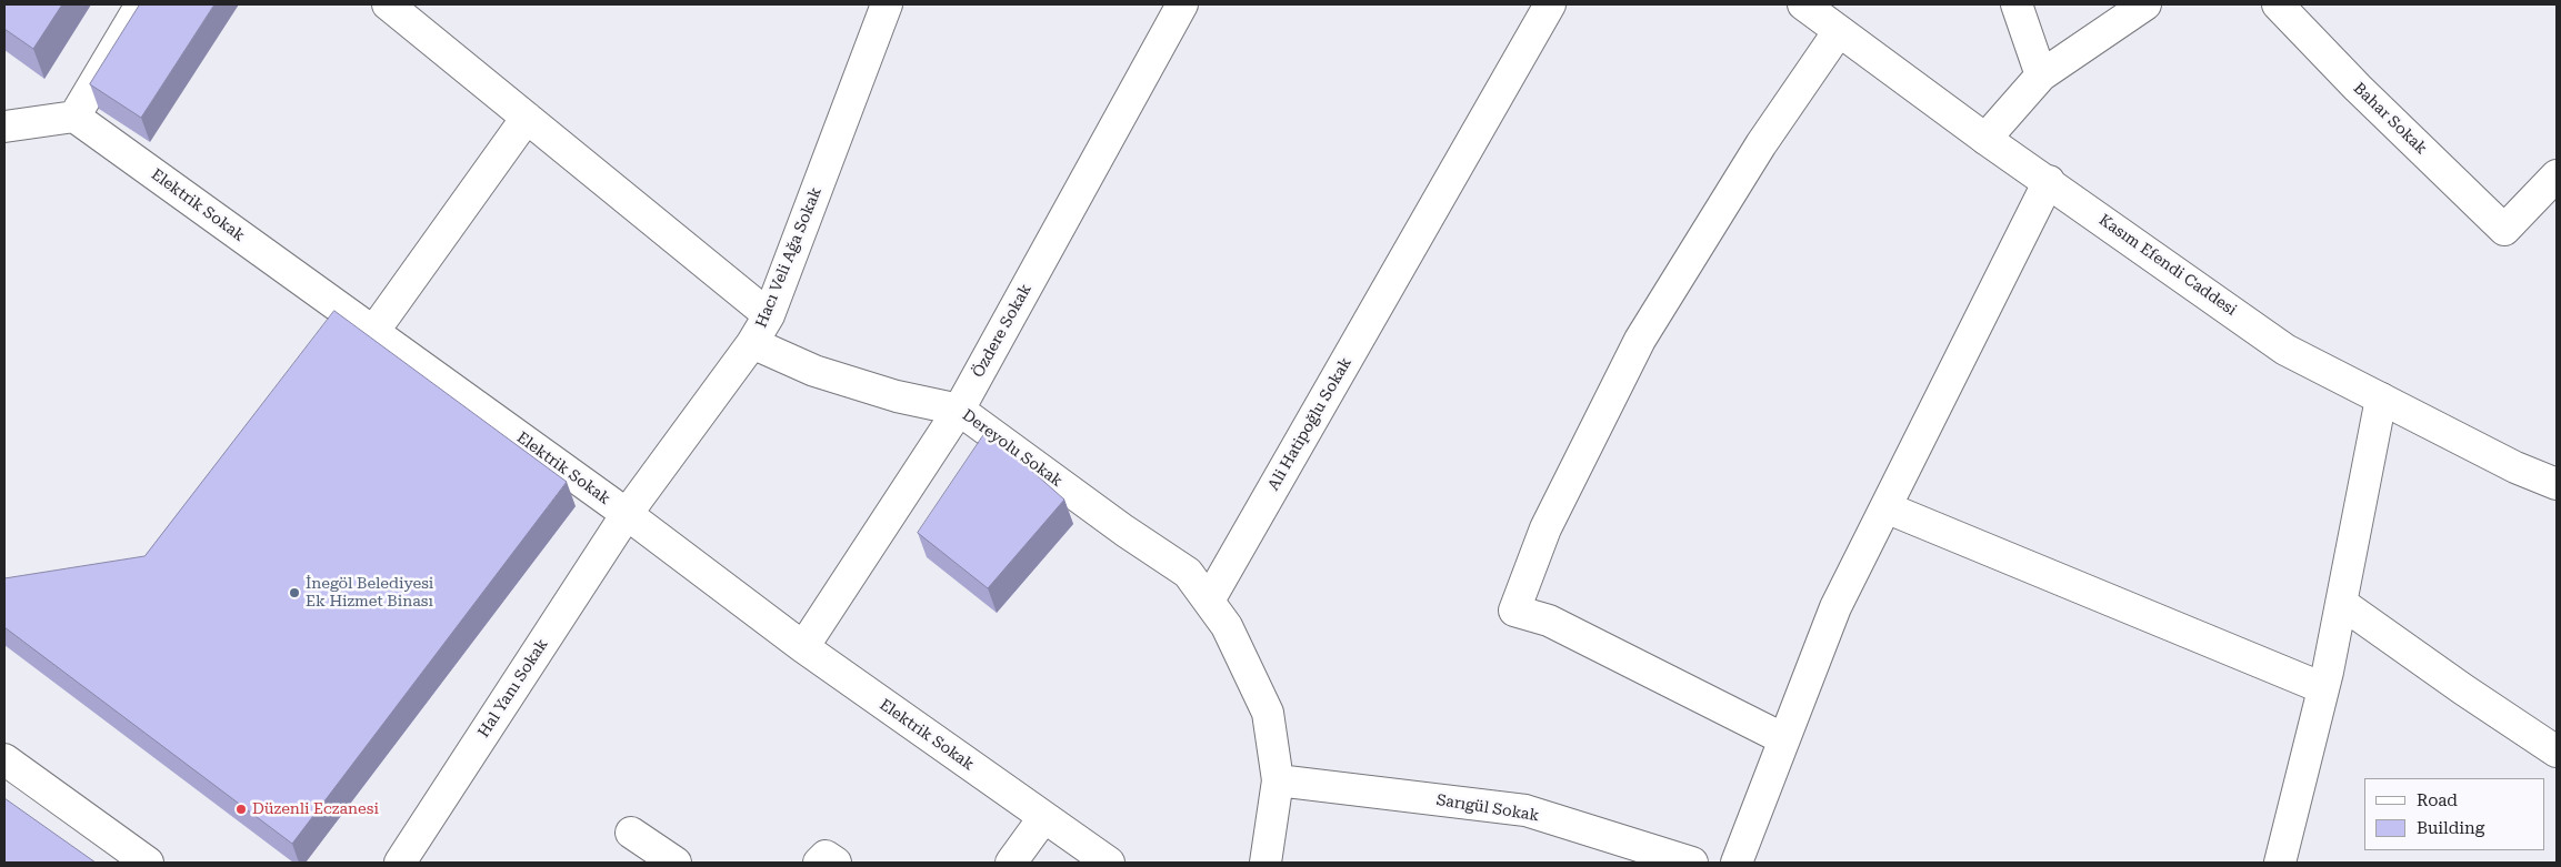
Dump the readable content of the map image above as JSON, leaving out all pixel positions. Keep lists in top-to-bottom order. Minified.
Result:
{"streets":{"street":["Bahar Sokak","Elektrik Sokak","Hacı Veli Ağa Sokak","Kasım Efendi Caddesi","Özdere Sokak","Ali Hatipoğlu Sokak","Dereyolu Sokak","Hal Yanı Sokak","Sarıgül Sokak"]},"crossings":[["Elektrik Sokak","Hacı Veli Ağa Sokak"],["Elektrik Sokak","Özdere Sokak"],["Elektrik Sokak","Hal Yanı Sokak"],["Hacı Veli Ağa Sokak","Dereyolu Sokak"],["Hacı Veli Ağa Sokak","Hal Yanı Sokak"],["Özdere Sokak","Dereyolu Sokak"],["Ali Hatipoğlu Sokak","Dereyolu Sokak"]],"places":["İnegöl Belediyesi Ek Hizmet Binası","Düzenli Eczanesi"],"legend":["Road","Building"]}
